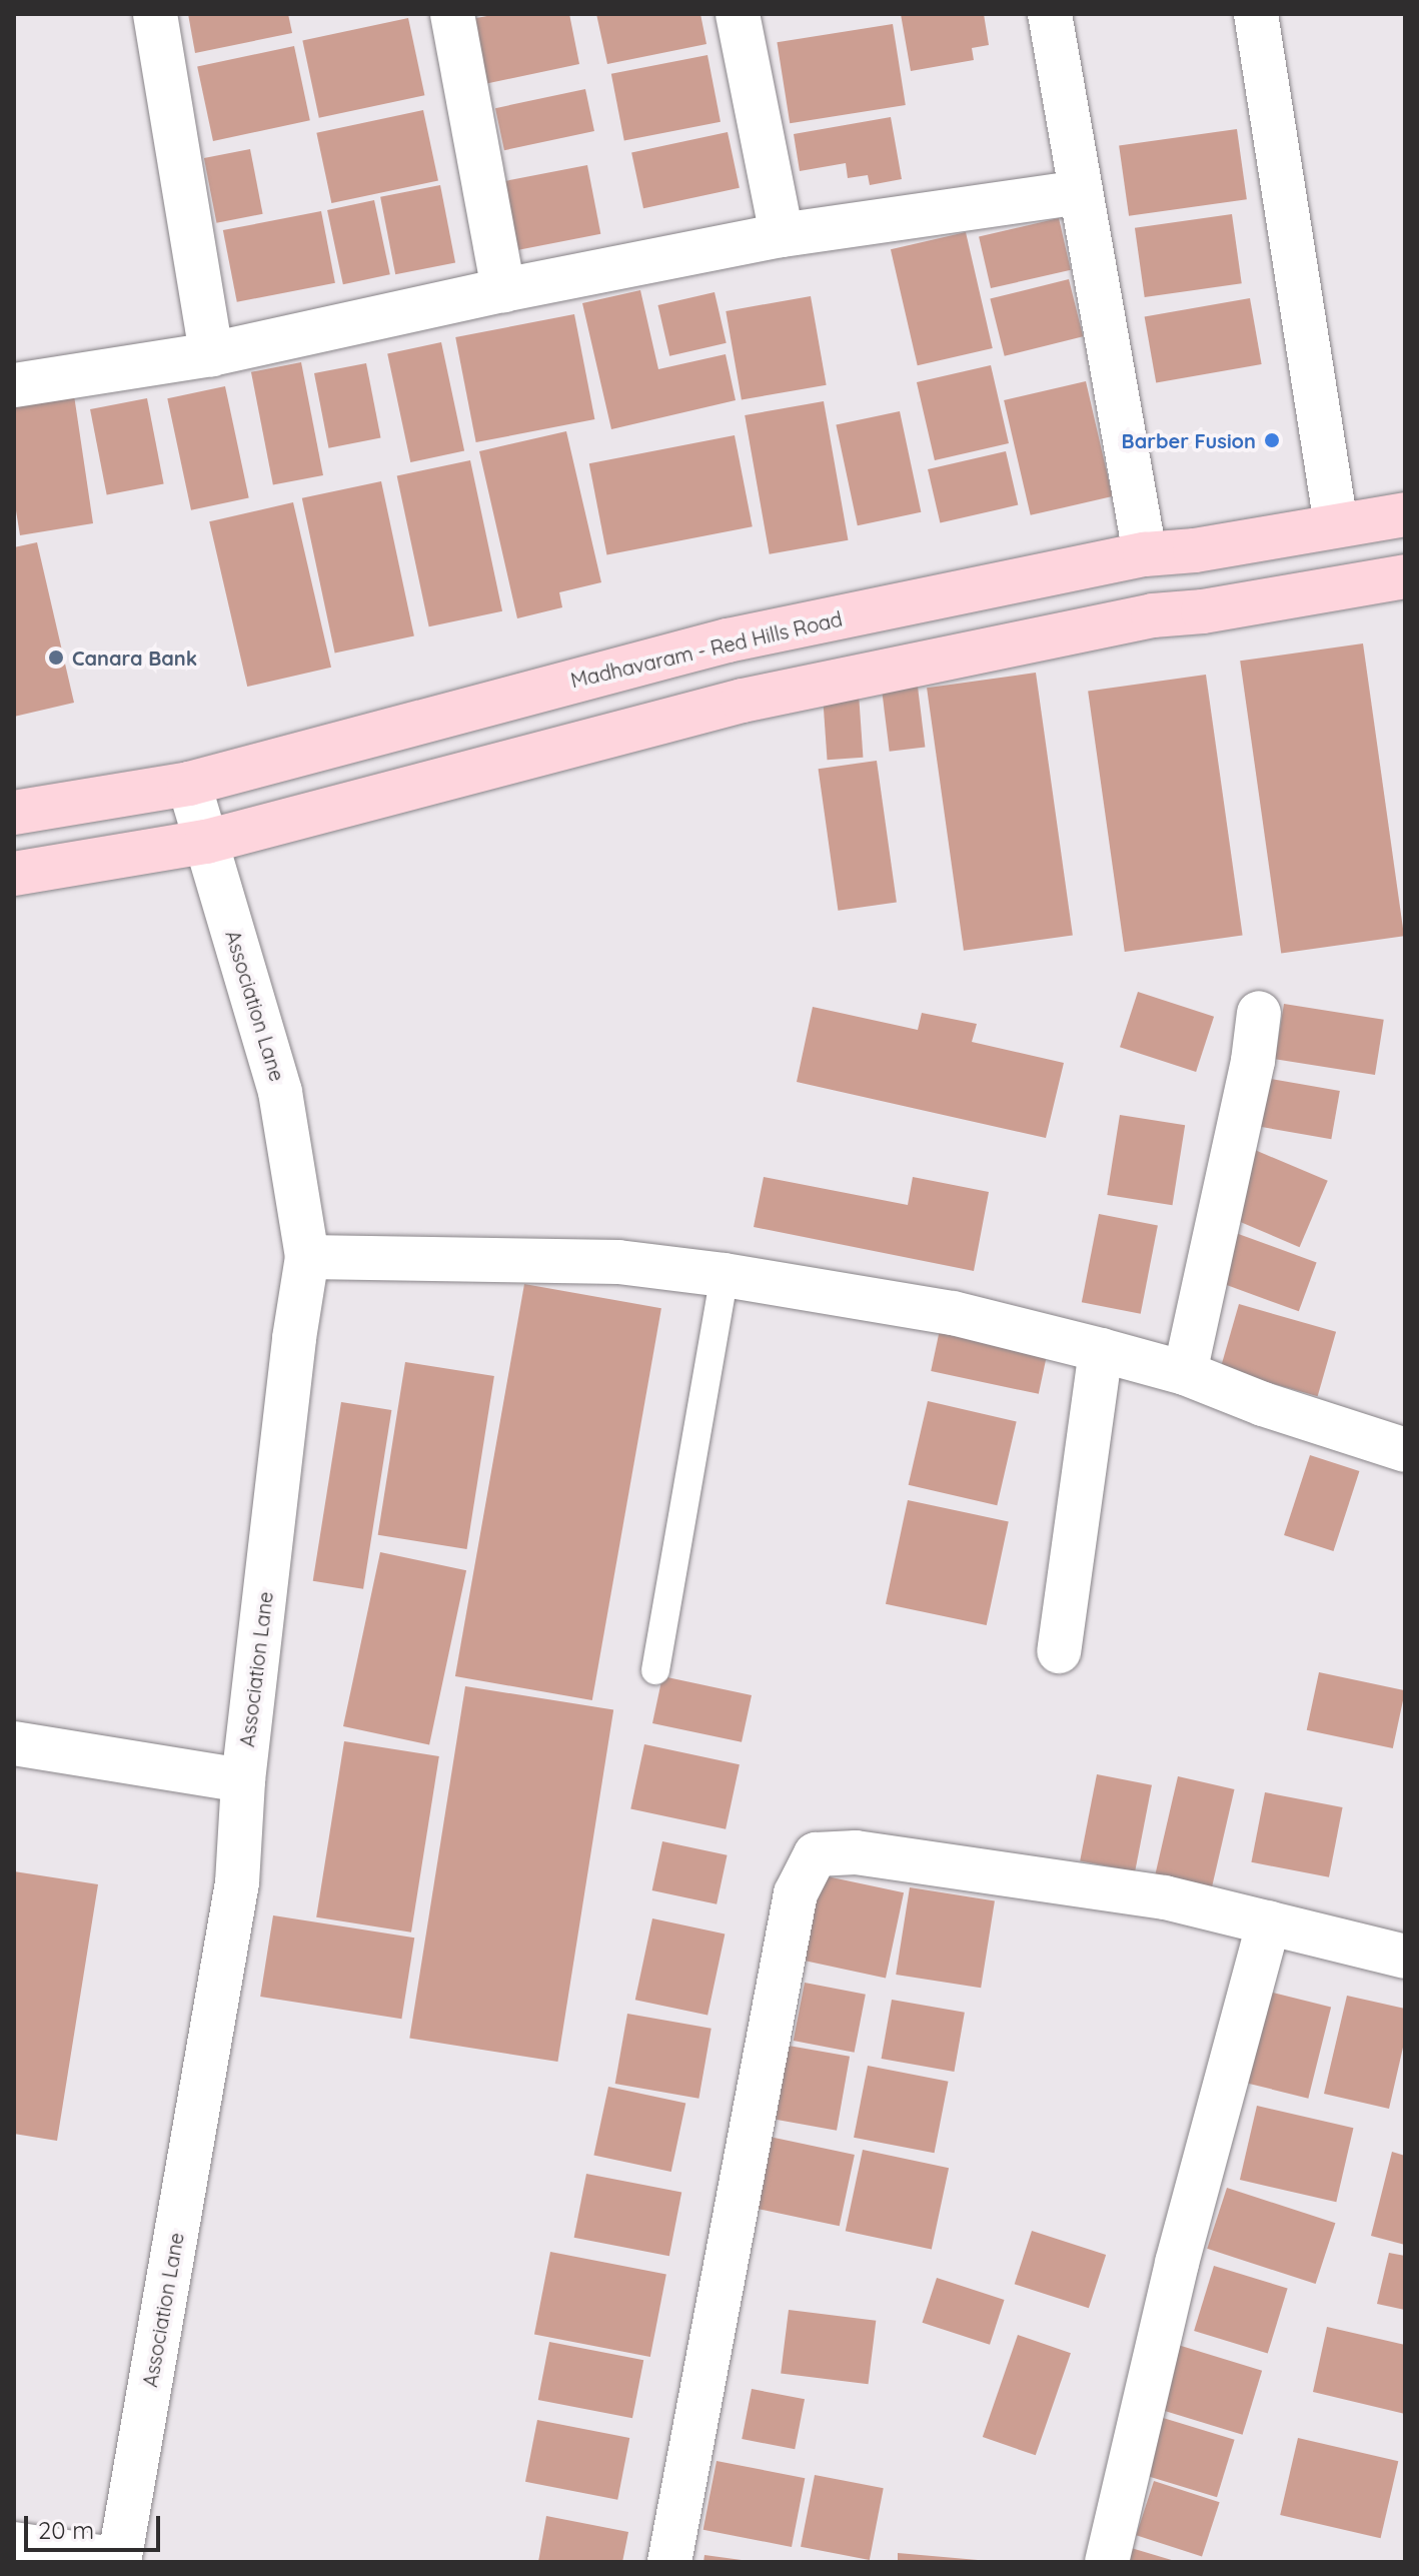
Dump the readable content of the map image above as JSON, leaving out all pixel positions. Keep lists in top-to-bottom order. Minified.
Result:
{"streets":{"main road":["Madhavaram - Red Hills Road"],"street":["Association Lane"]},"crossings":[["Madhavaram - Red Hills Road","Association Lane"]],"places":["Barber Fusion","Canara Bank"],"scale_bar":"20 m"}
